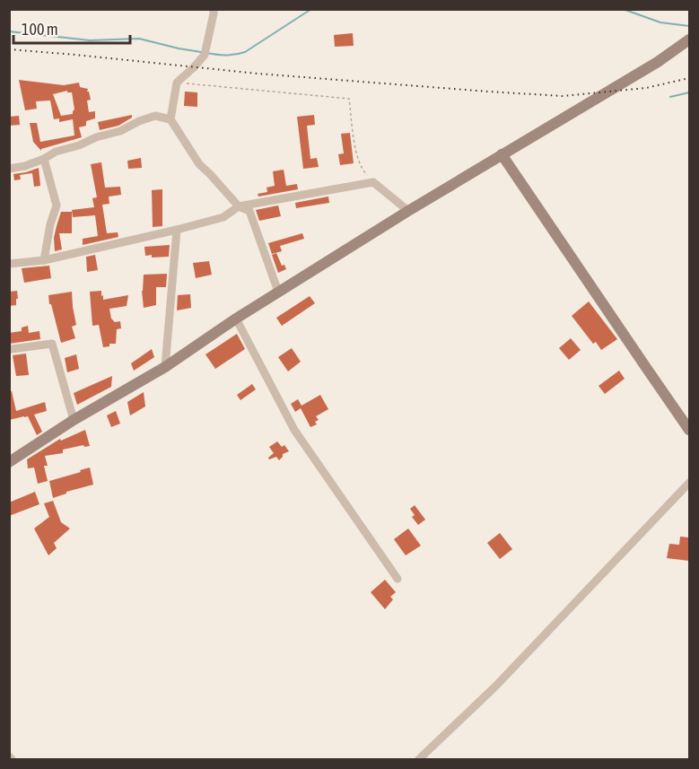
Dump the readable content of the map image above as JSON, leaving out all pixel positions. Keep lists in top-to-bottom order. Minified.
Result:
{"scale_bar":"100 m"}
